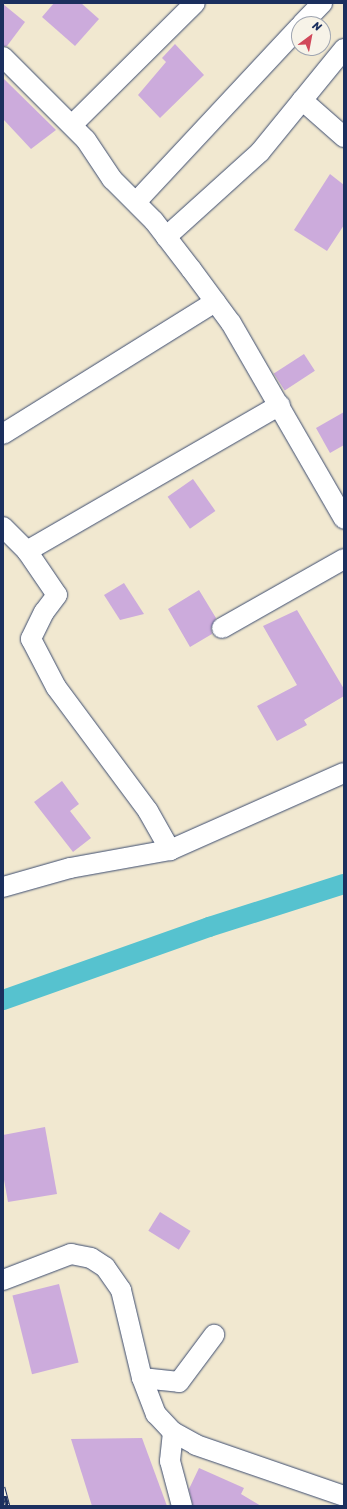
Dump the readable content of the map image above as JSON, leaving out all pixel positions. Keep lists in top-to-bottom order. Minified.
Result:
{"north":"top right"}
